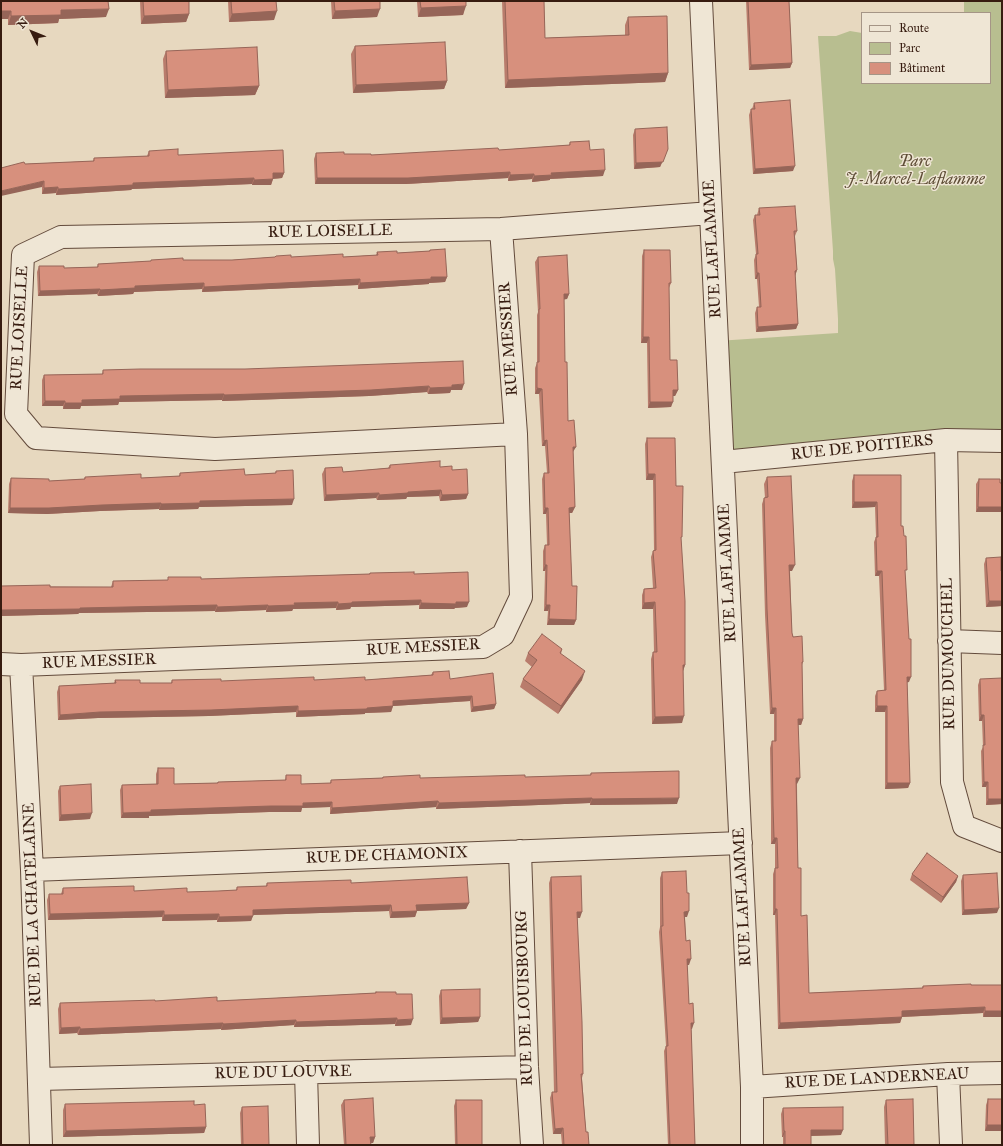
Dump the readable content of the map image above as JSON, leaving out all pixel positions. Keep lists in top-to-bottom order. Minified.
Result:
{"streets":{"street":["RUE LOISELLE","RUE LAFLAMME","RUE MESSIER","RUE DE POITIERS","RUE DUMOUCHEL","RUE DE CHAMONIX","RUE DE LA CHATELAINE","RUE DE LOUISBOURG","RUE DU LOUVRE","RUE DE LANDERNEAU"]},"crossings":[["RUE LOISELLE","RUE LAFLAMME"],["RUE LOISELLE","RUE MESSIER"],["RUE LAFLAMME","RUE DE POITIERS"],["RUE LAFLAMME","RUE DE CHAMONIX"],["RUE LAFLAMME","RUE DE LANDERNEAU"],["RUE MESSIER","RUE DE LA CHATELAINE"],["RUE DE POITIERS","RUE DUMOUCHEL"],["RUE DE CHAMONIX","RUE DE LA CHATELAINE"],["RUE DE CHAMONIX","RUE DE LOUISBOURG"],["RUE DE LA CHATELAINE","RUE DU LOUVRE"],["RUE DE LOUISBOURG","RUE DU LOUVRE"]],"parks":["Parc J.-Marcel-Laflamme"],"legend":["Route","Parc","Bâtiment"],"north":"top left"}
